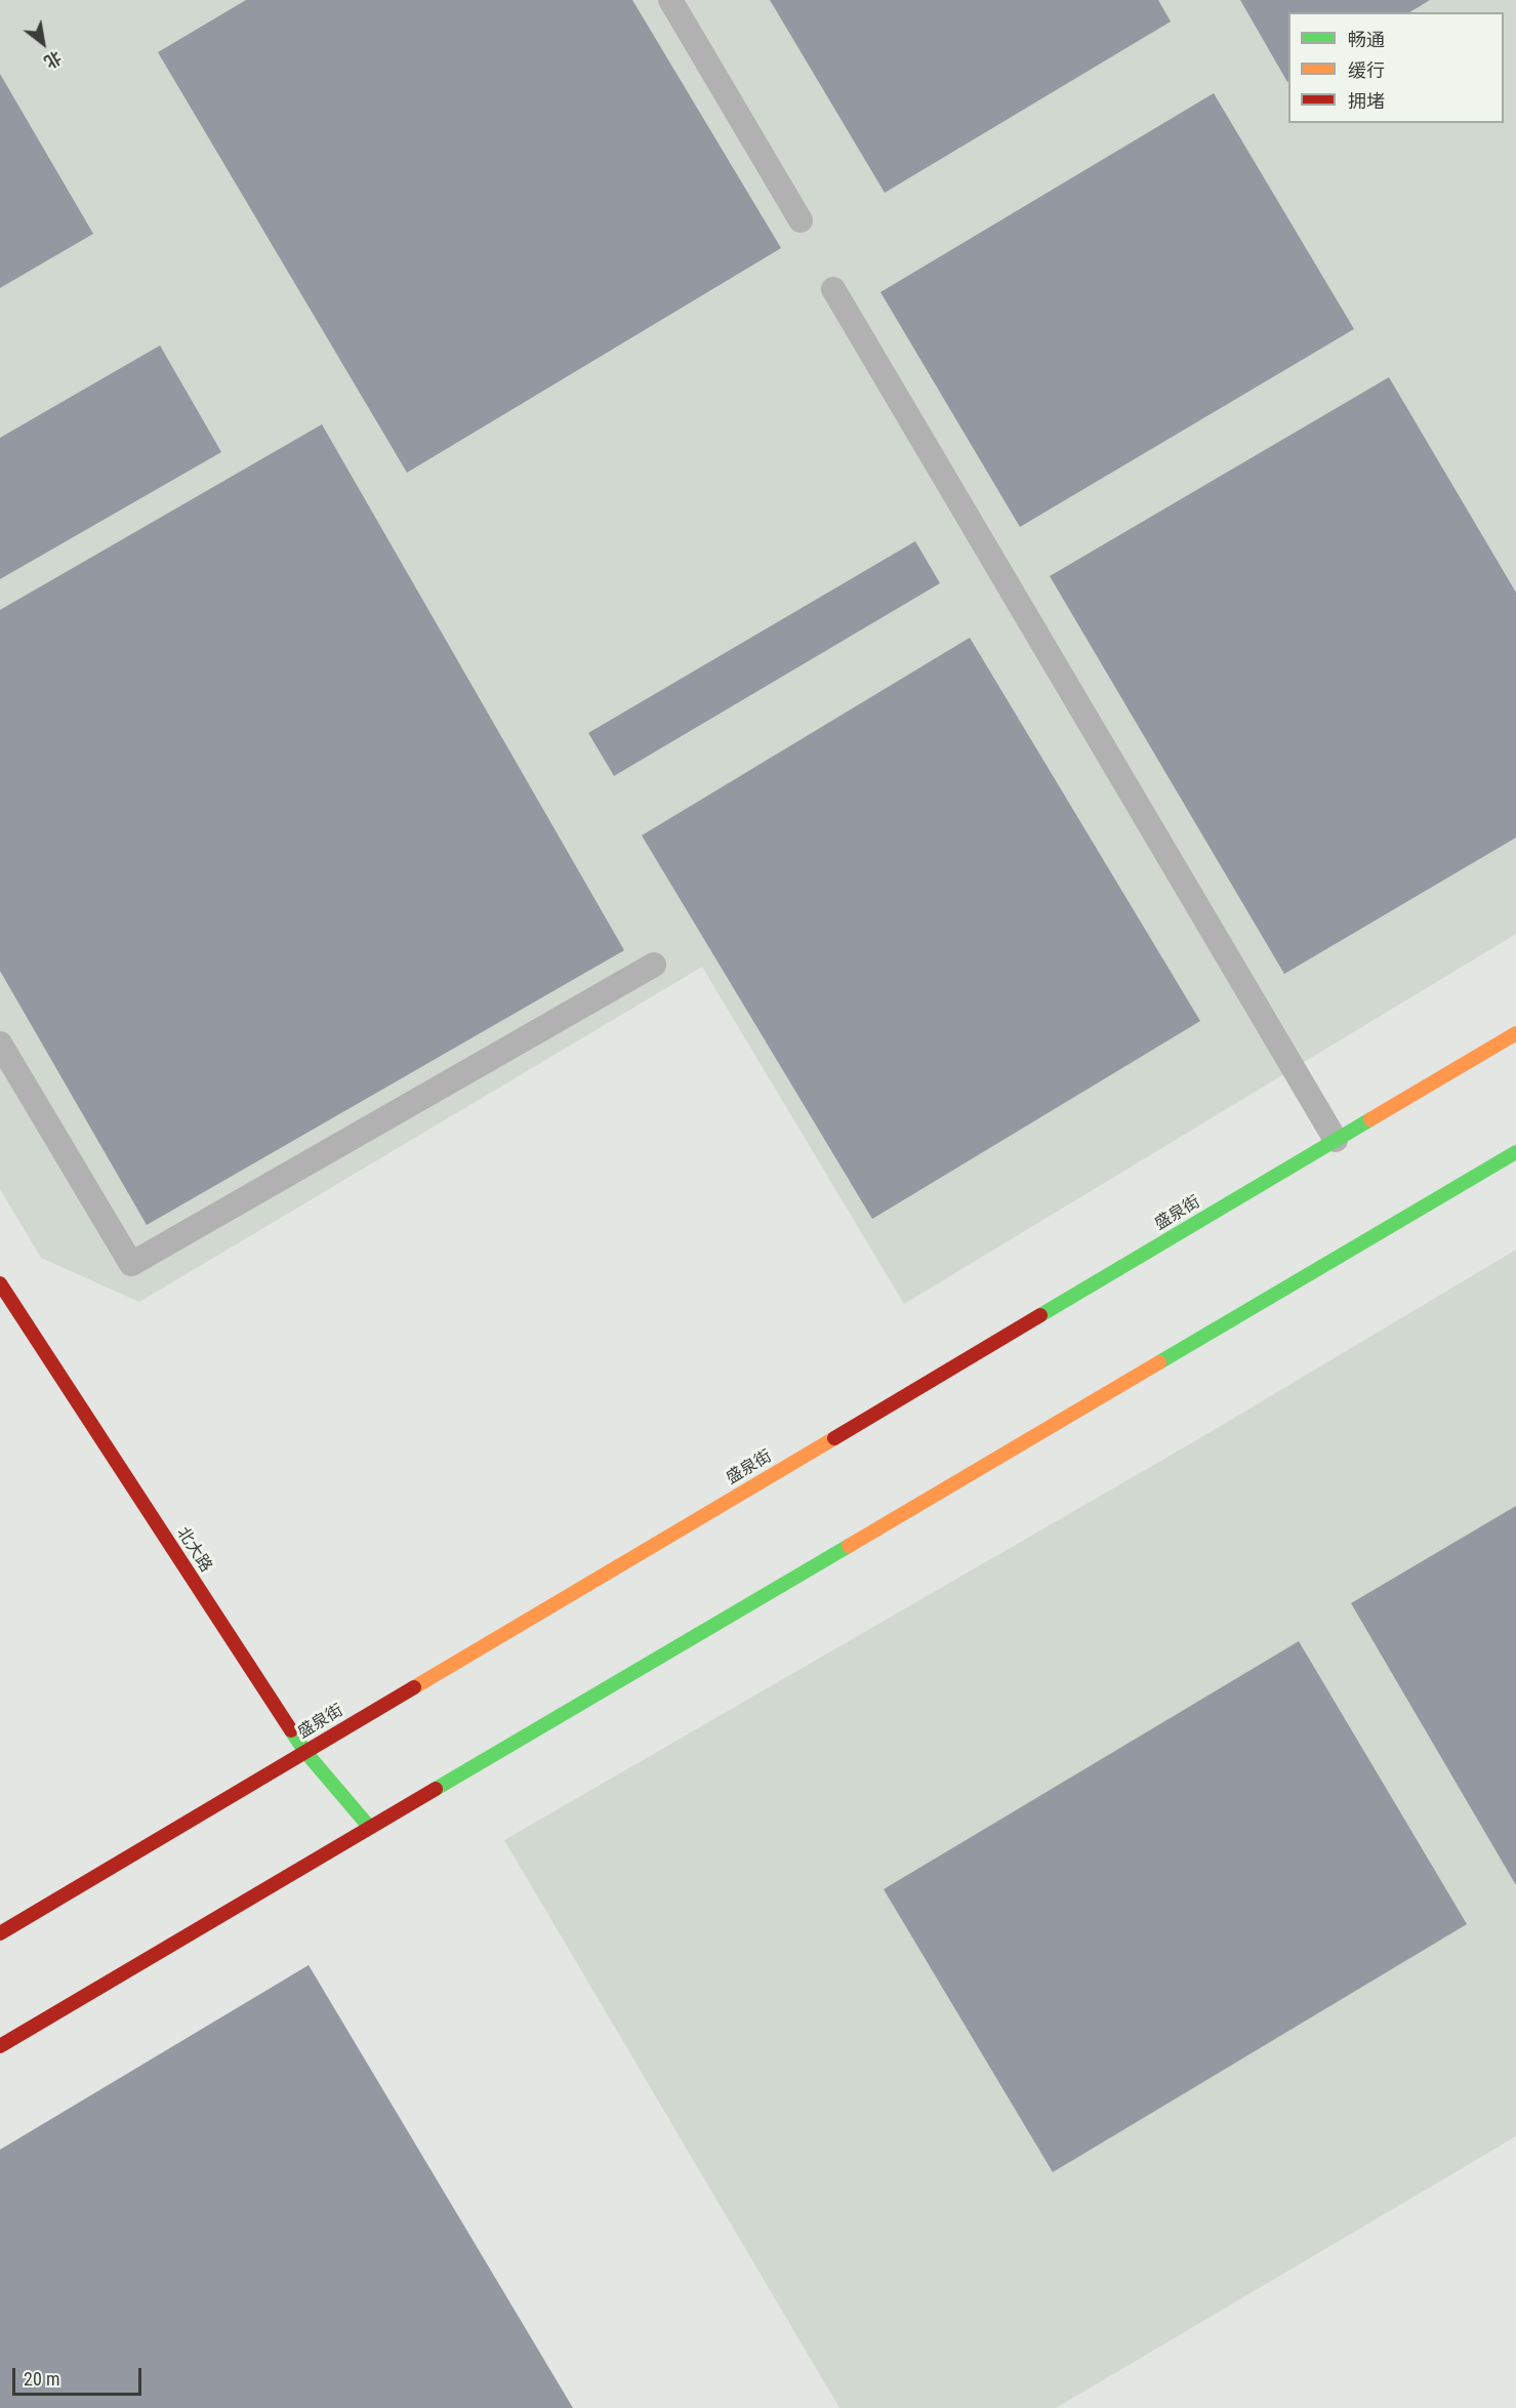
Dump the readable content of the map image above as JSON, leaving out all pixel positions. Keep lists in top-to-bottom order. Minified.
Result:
{"streets":{"main road":["盛泉街","北大路"]},"crossings":[["盛泉街","北大路"]],"legend":["畅通","缓行","拥堵"],"scale_bar":"20 m","north":"bottom right"}
